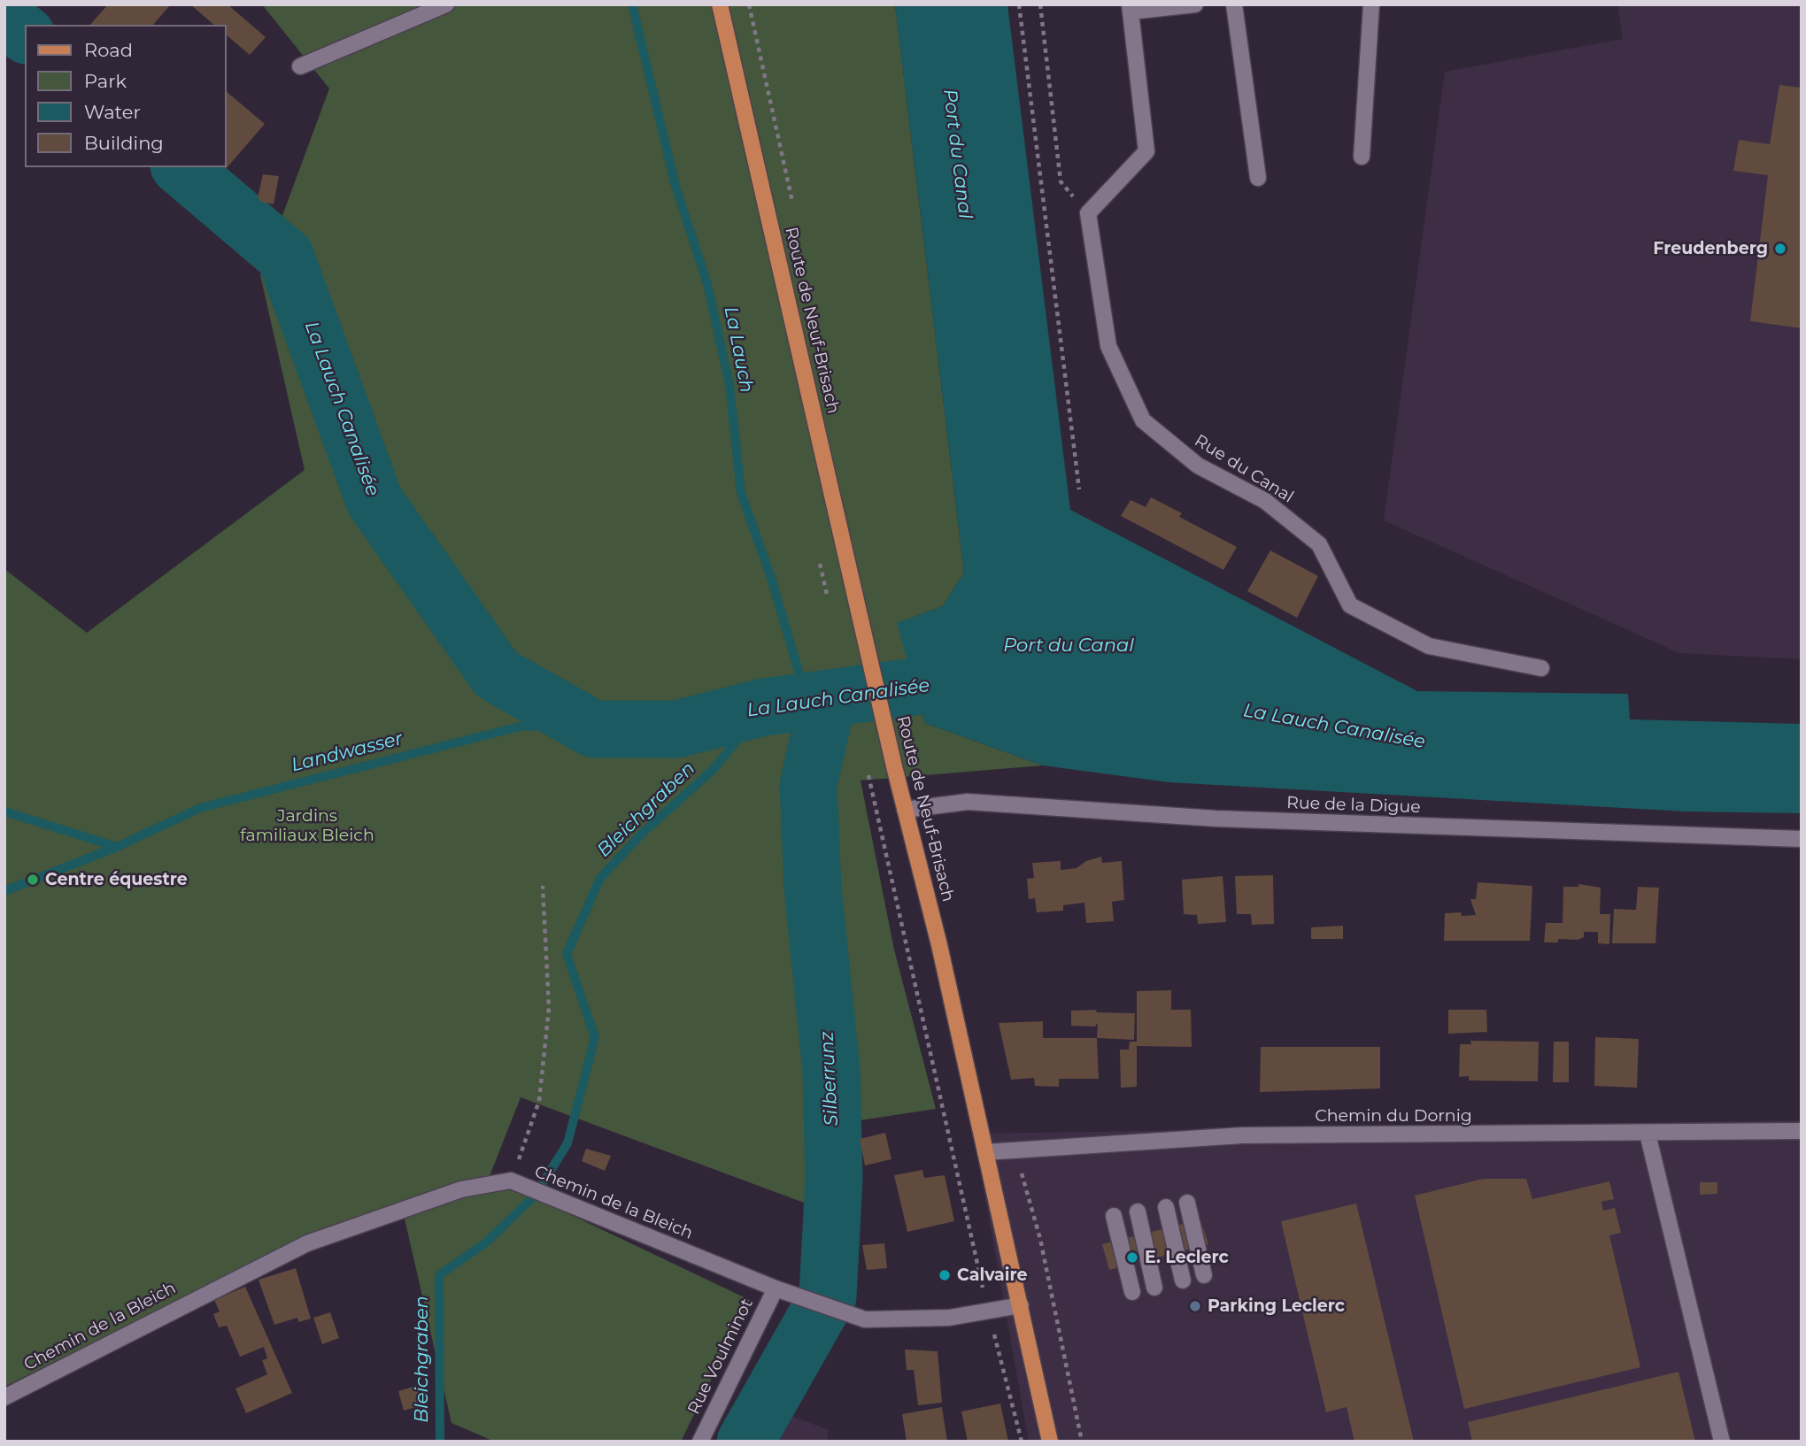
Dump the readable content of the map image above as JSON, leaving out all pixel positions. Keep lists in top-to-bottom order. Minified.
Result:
{"streets":{"main road":["Route de Neuf-Brisach"],"street":["Rue du Canal","Rue de la Digue","Chemin du Dornig","Chemin de la Bleich","Rue Voulminot"]},"crossings":[["Route de Neuf-Brisach","Rue de la Digue"],["Route de Neuf-Brisach","Chemin du Dornig"],["Route de Neuf-Brisach","Chemin de la Bleich"],["Chemin de la Bleich","Rue Voulminot"]],"water":["Port du Canal","La Lauch","La Lauch Canalisée","Landwasser","Bleichgraben","Silberrunz"],"parks":["Jardins familiaux Bleich"],"places":["Freudenberg","Centre équestre","E. Leclerc","Calvaire","Parking Leclerc"],"legend":["Road","Park","Water","Building"]}
